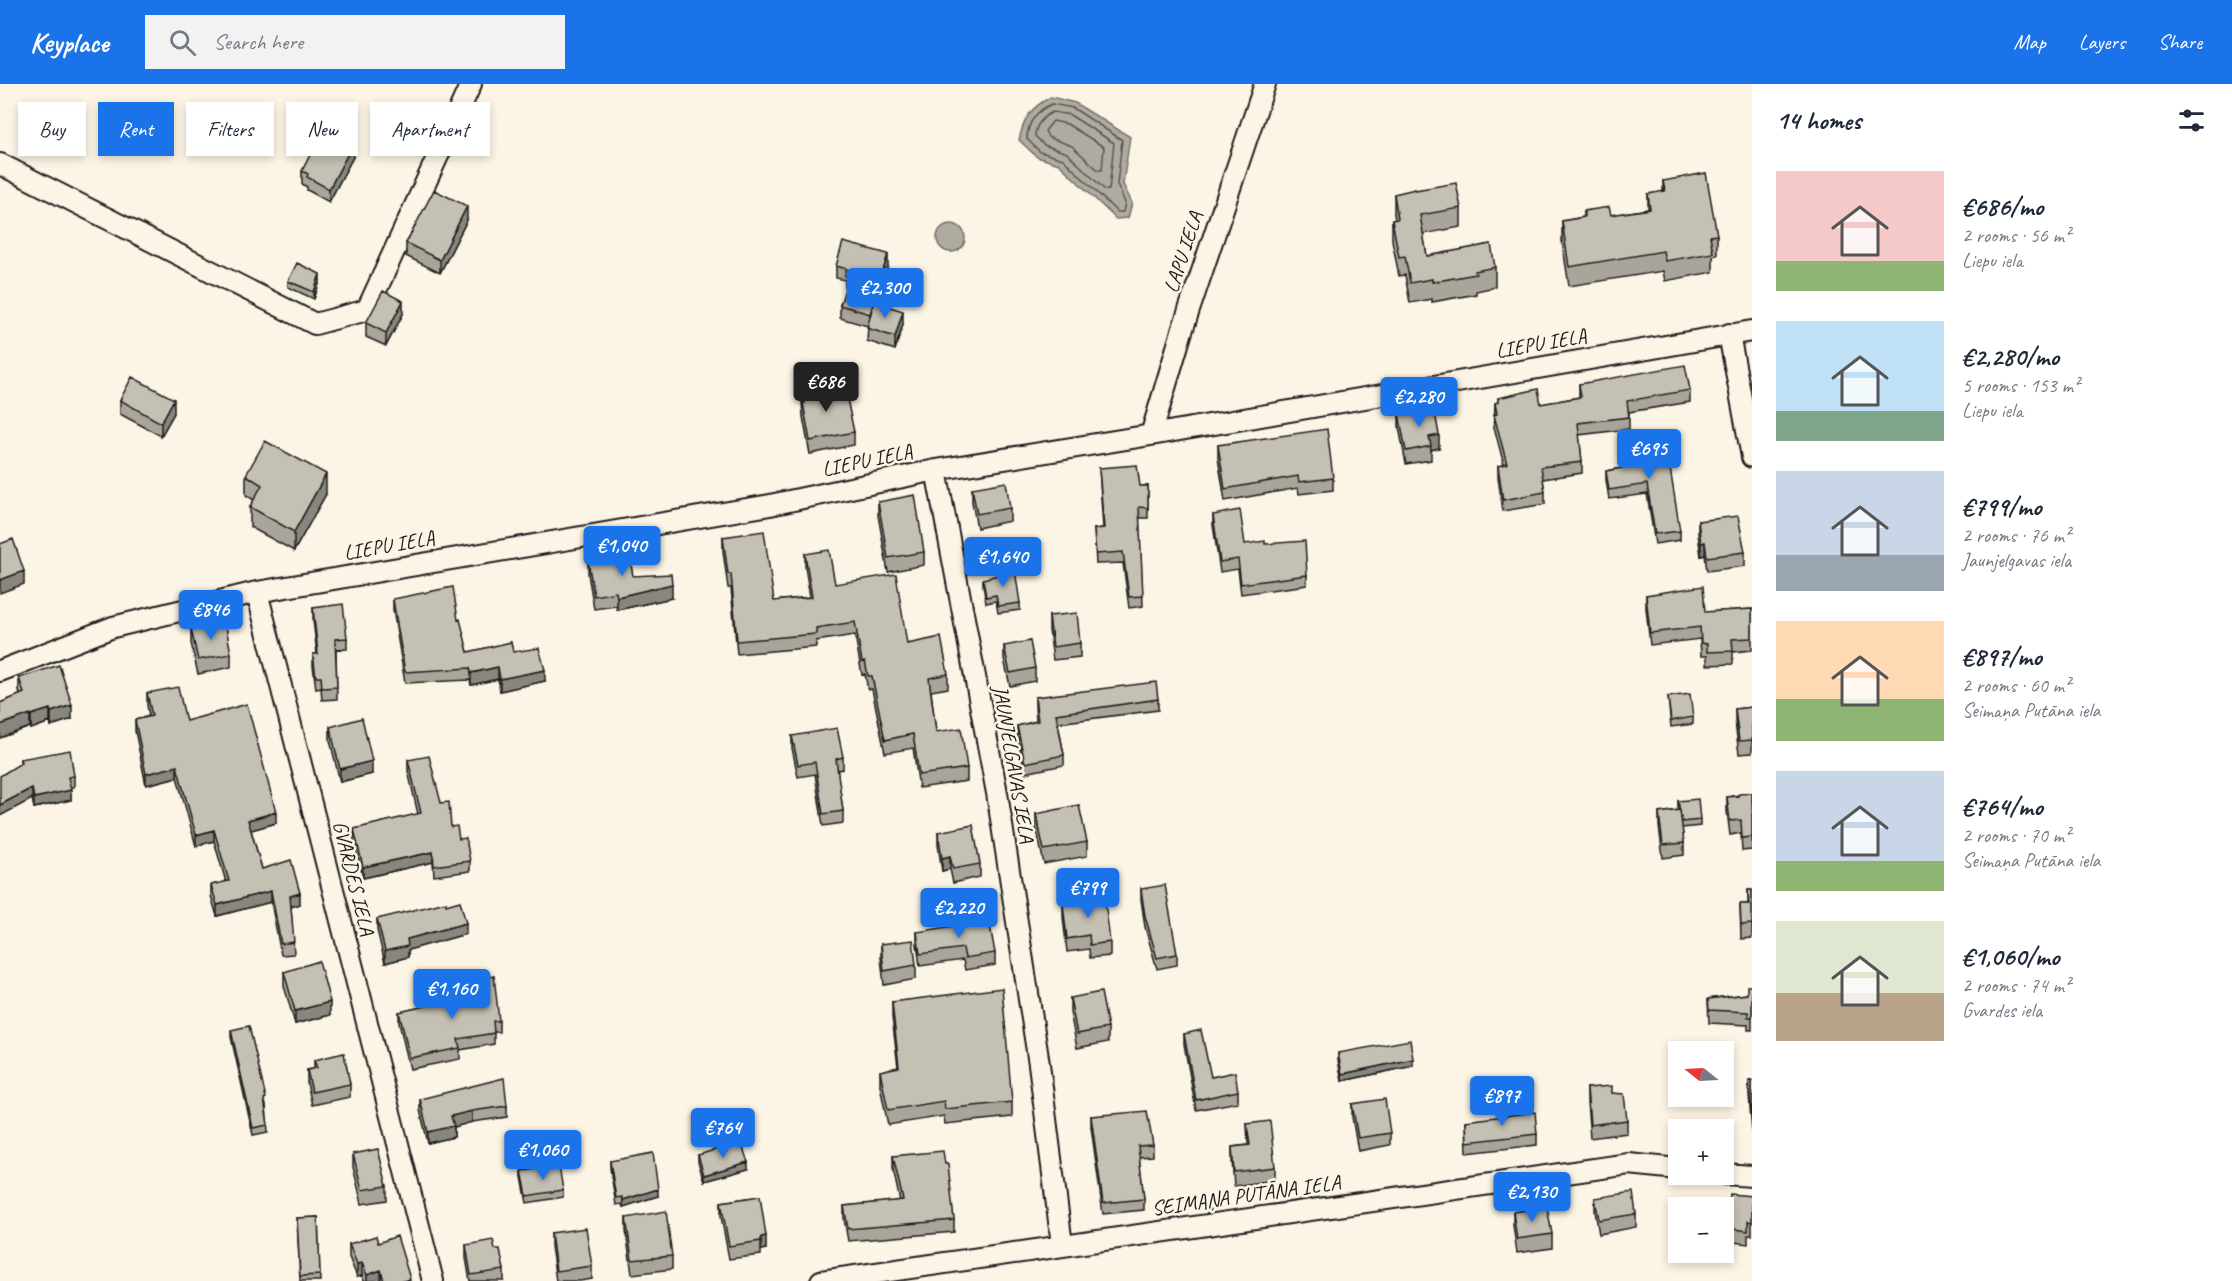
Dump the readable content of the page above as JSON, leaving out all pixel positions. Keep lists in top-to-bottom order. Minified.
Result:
{"streets":{"street":["LAPU IELA","LIEPU IELA","JAUNJELGAVAS IELA","GVARDES IELA","SEIMAŅA PUTĀNA IELA"]},"crossings":[["LAPU IELA","LIEPU IELA"],["LIEPU IELA","JAUNJELGAVAS IELA"],["LIEPU IELA","GVARDES IELA"],["JAUNJELGAVAS IELA","SEIMAŅA PUTĀNA IELA"]],"north":"left","page":{"header":"Keyplace","search":"Search here","nav":["Map","Layers","Share"],"heading":"14 homes","chip":["Buy","Rent","Filters","New","Apartment"],"list":[{"name":"€686/mo","note":"2 rooms · 56 m² · Liepu iela"},{"name":"€2,280/mo","note":"5 rooms · 153 m² · Liepu iela"},{"name":"€799/mo","note":"2 rooms · 76 m² · Jaunjelgavas iela"},{"name":"€897/mo","note":"2 rooms · 60 m² · Seimaņa Putāna iela"},{"name":"€764/mo","note":"2 rooms · 70 m² · Seimaņa Putāna iela"},{"name":"€1,060/mo","note":"2 rooms · 74 m² · Gvardes iela"}],"price":["€2,300","€686","€2,280","€695","€1,040","€1,640","€846","€799","€2,220","€1,160","€897","€764","€1,060","€2,130"],"map_buttons":["+","−"]}}
